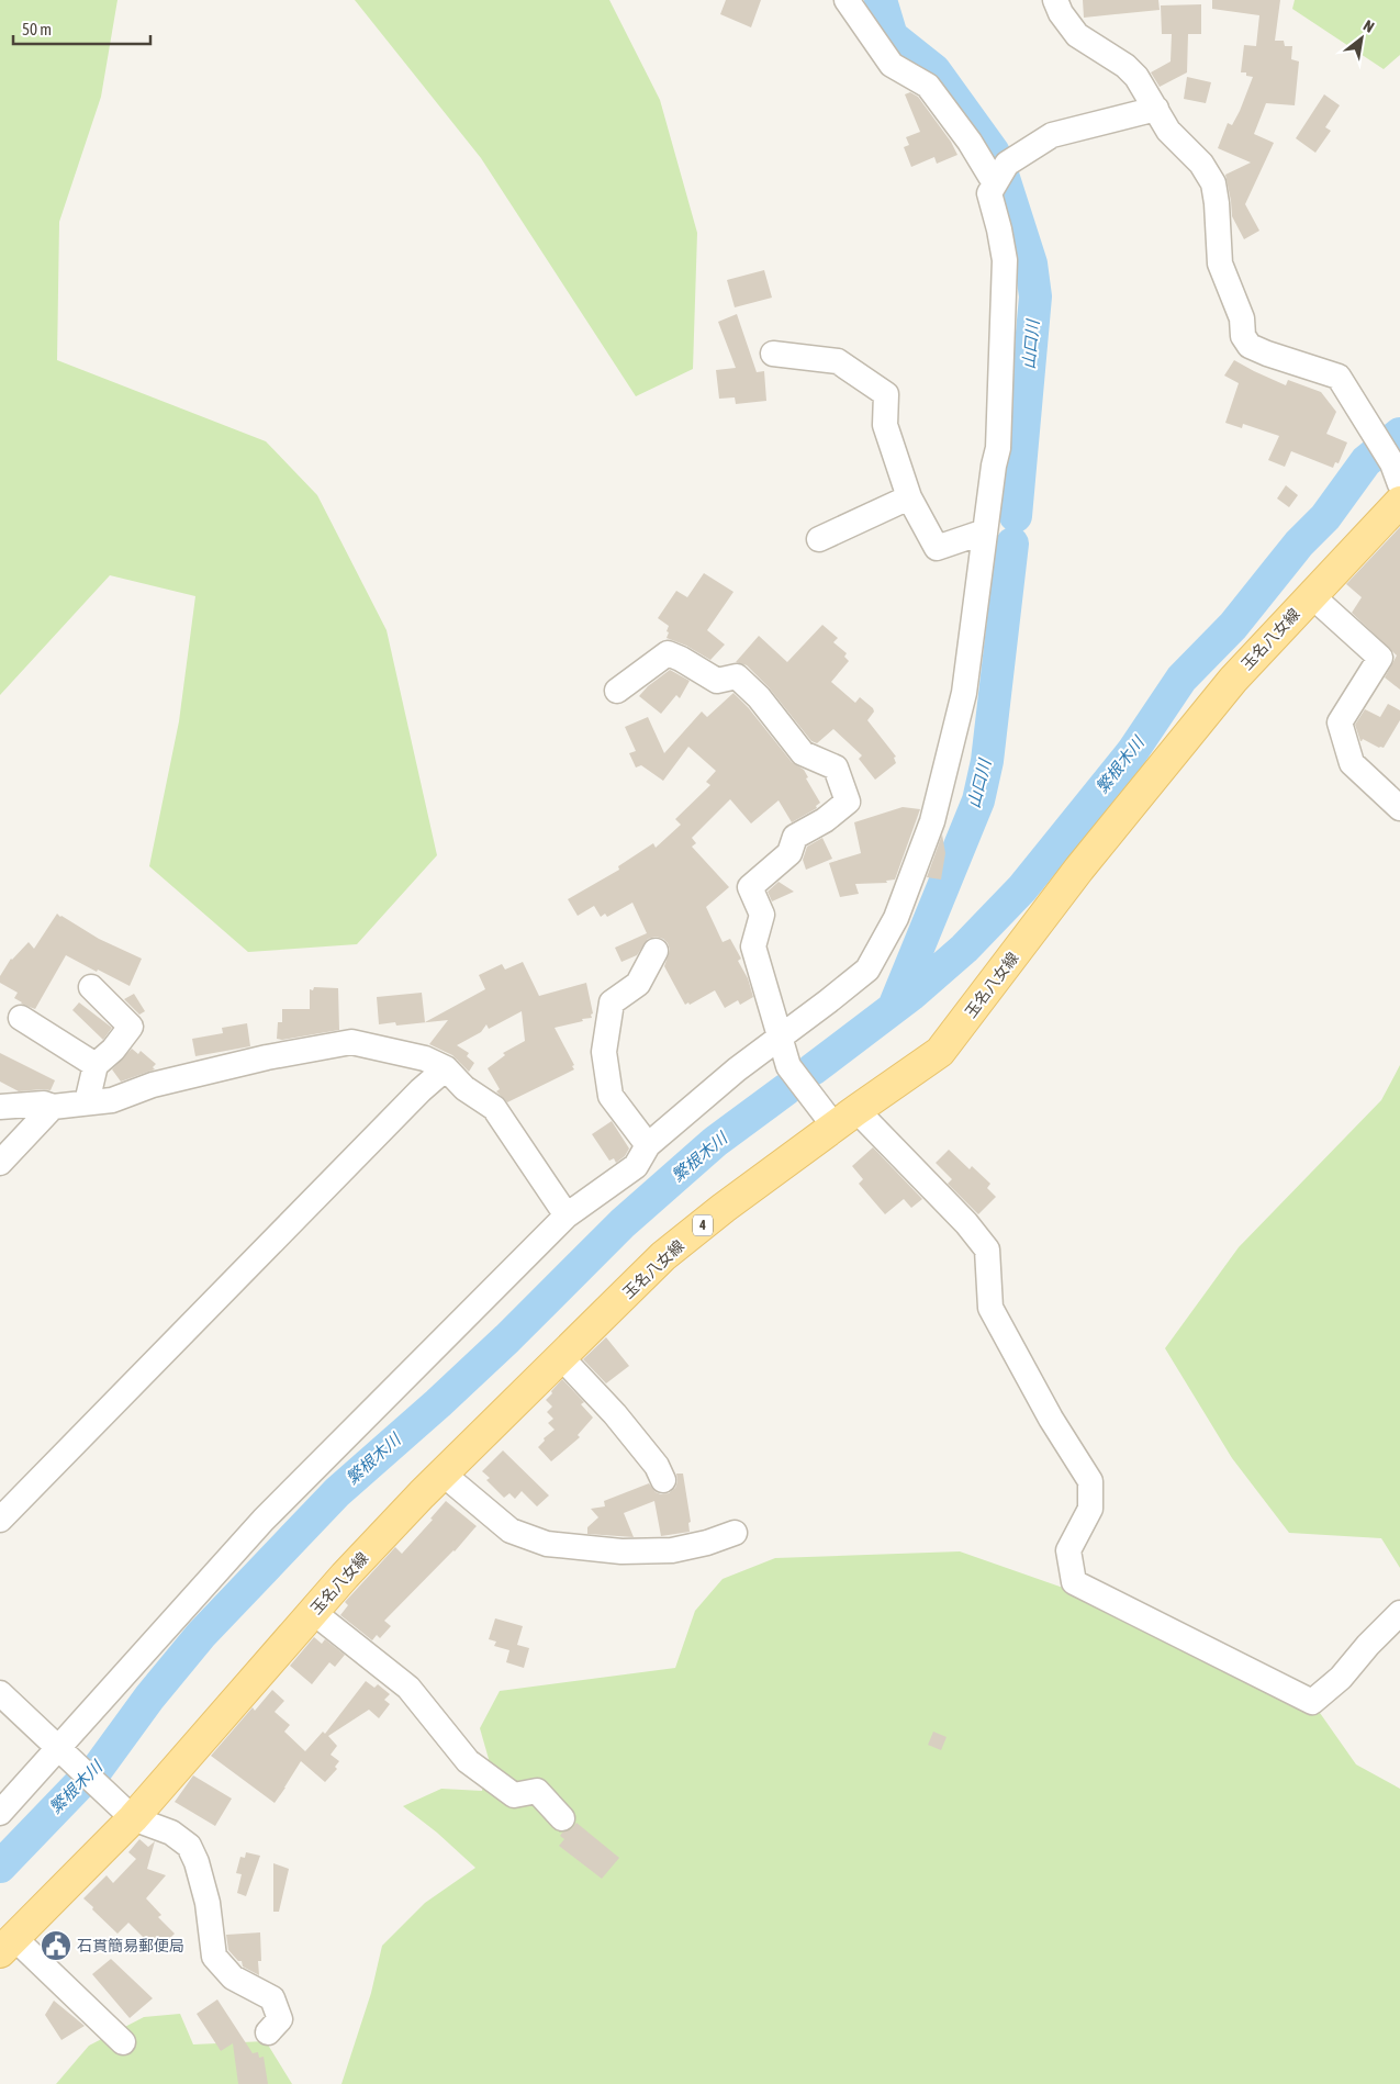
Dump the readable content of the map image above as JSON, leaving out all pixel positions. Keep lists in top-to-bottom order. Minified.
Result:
{"streets":{"main road":["玉名八女線","4"]},"water":["山口川","繁根木川"],"places":{"public building":["石貫簡易郵便局"]},"scale_bar":"50 m","north":"top right"}
